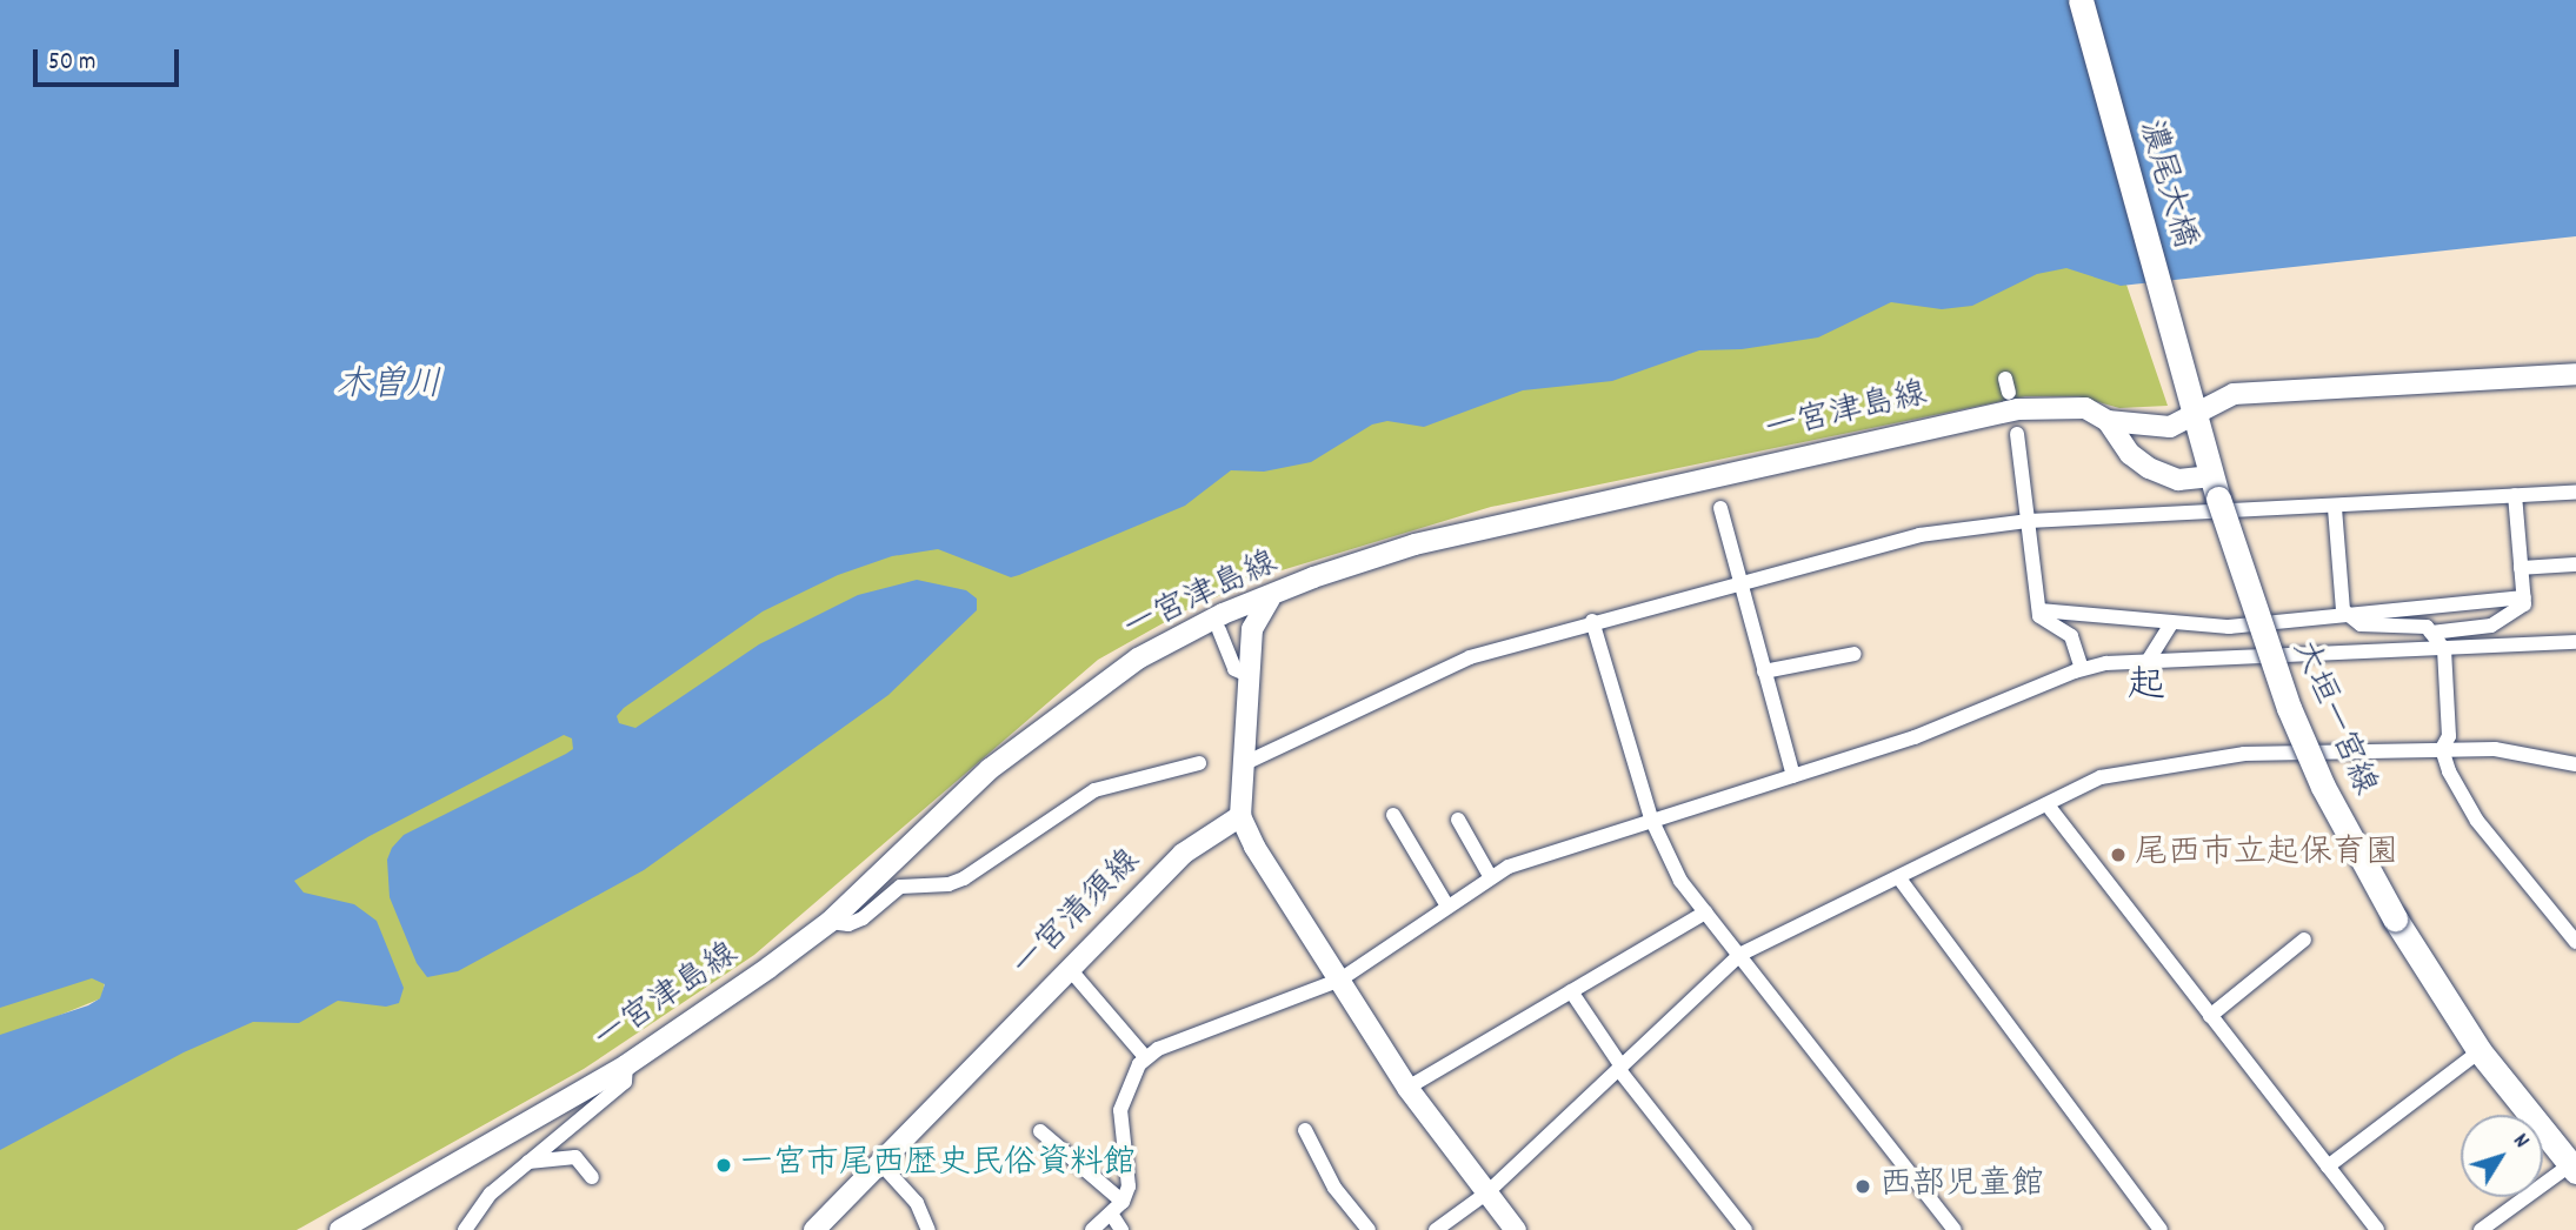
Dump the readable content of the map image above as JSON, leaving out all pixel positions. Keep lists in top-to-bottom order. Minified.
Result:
{"streets":{"main road":["濃尾大橋","一宮津島線","大垣一宮線","一宮清須線"]},"crossings":[["濃尾大橋","大垣一宮線"],["一宮津島線","大垣一宮線"]],"districts":["起"],"water":["木曽川"],"places":["尾西市立起保育園","一宮市尾西歴史民俗資料館","西部児童館"],"scale_bar":"50 m","north":"top right"}
